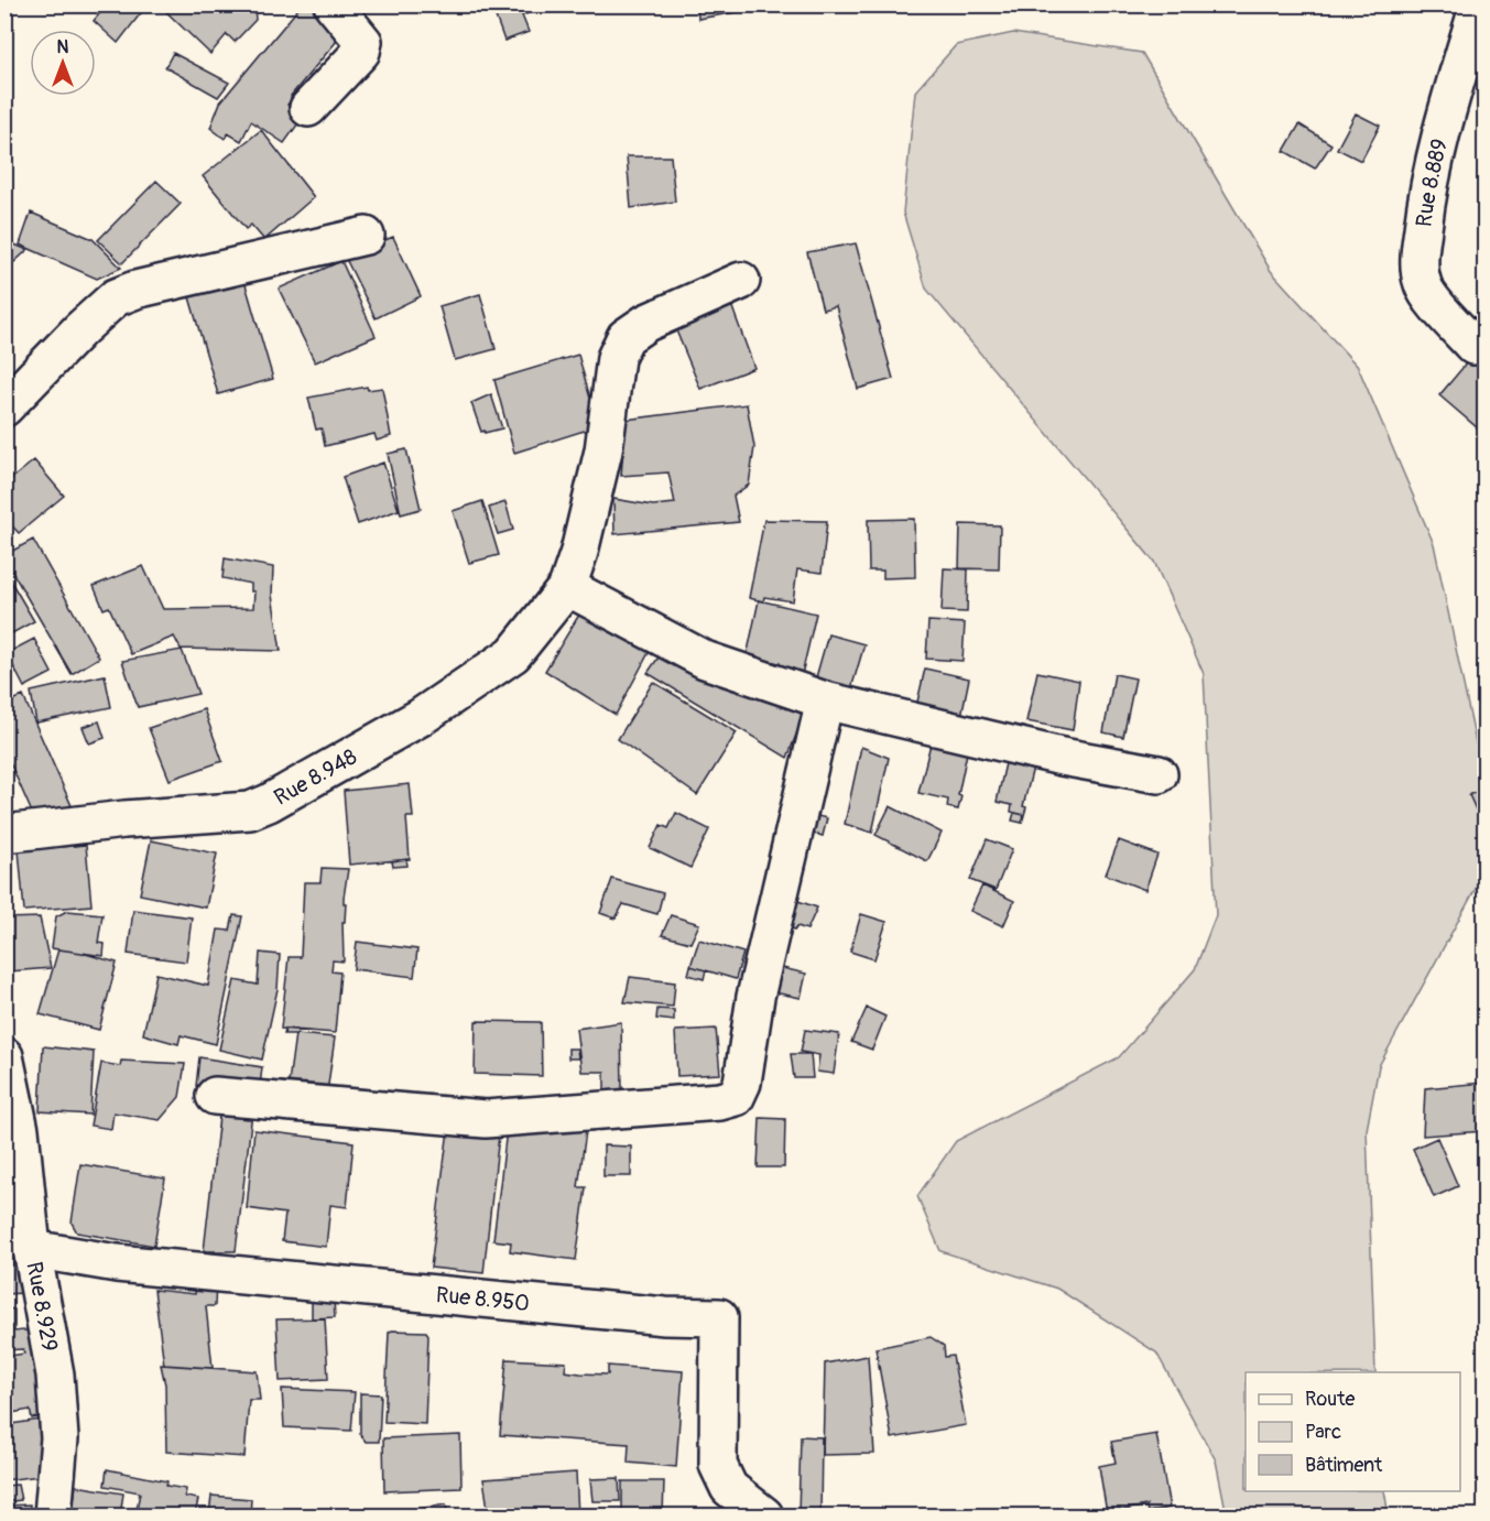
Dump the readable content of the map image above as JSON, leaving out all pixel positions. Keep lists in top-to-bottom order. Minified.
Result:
{"streets":{"street":["Rue 8.889","Rue 8.948","Rue 8.950","Rue 8.929"]},"crossings":[["Rue 8.950","Rue 8.929"]],"legend":["Route","Parc","Bâtiment"],"north":"top"}
